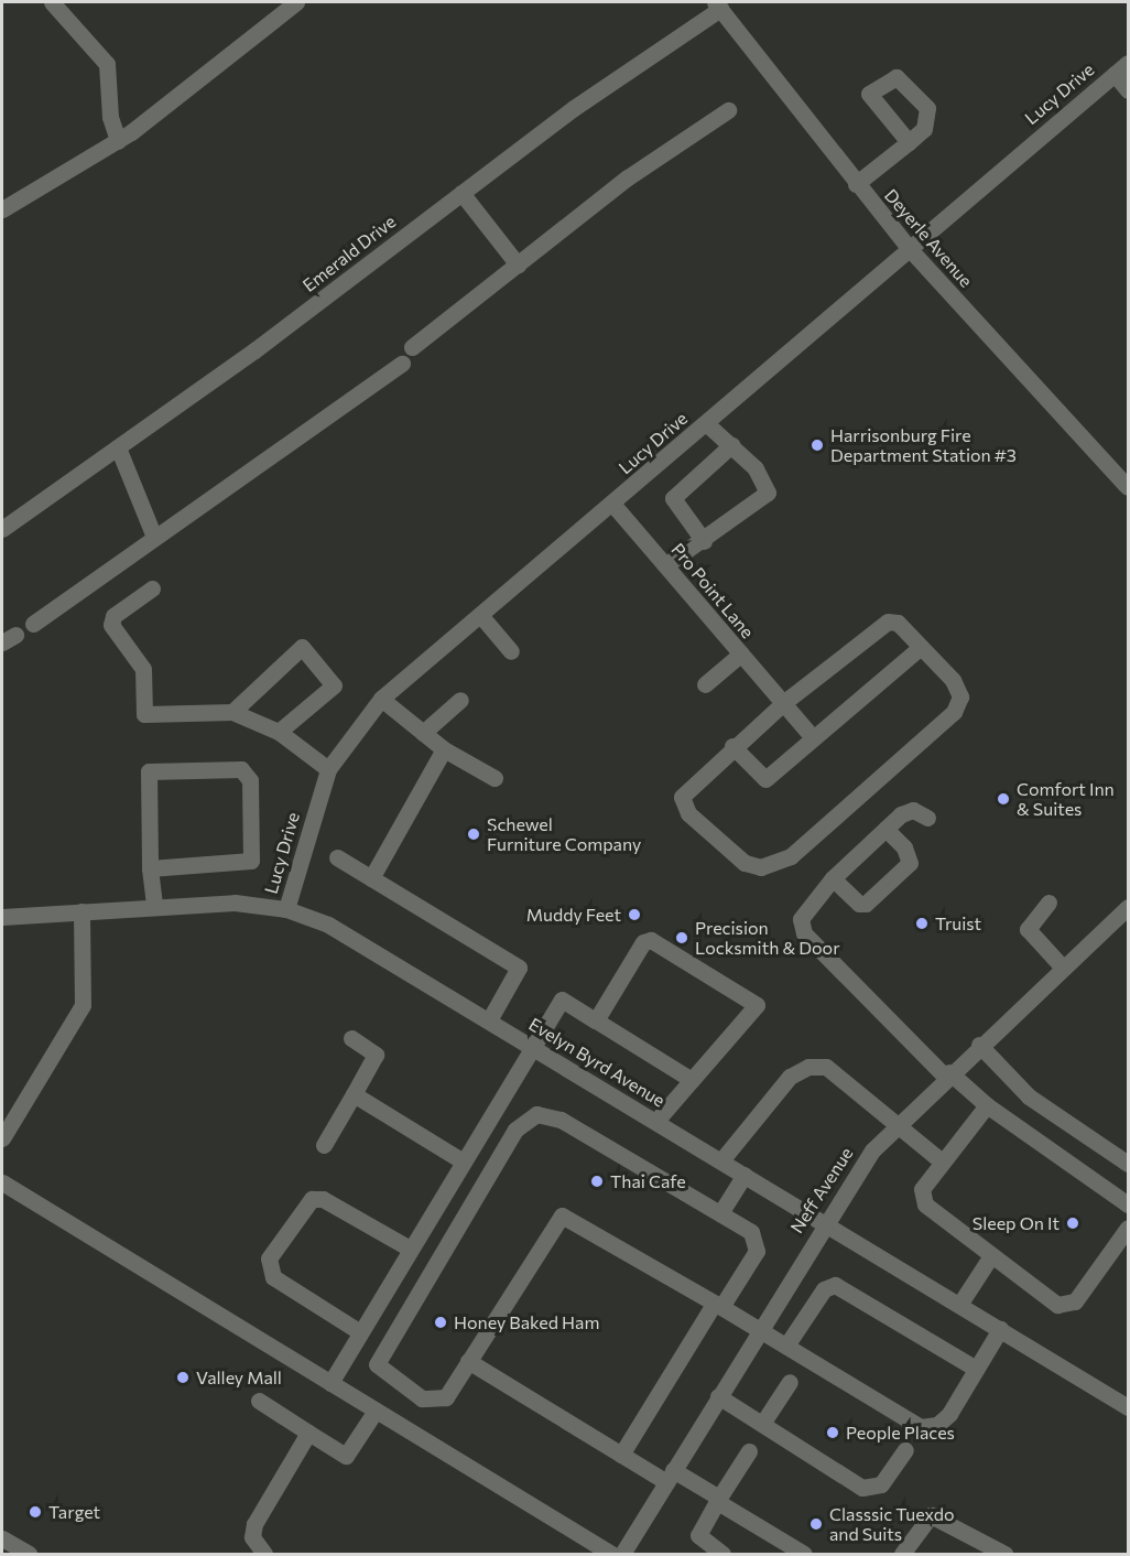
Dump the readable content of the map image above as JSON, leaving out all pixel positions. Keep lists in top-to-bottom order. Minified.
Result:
{"streets":{"street":["Lucy Drive","Deyerle Avenue","Emerald Drive","Pro Point Lane","Evelyn Byrd Avenue","Neff Avenue"]},"crossings":[["Lucy Drive","Deyerle Avenue"],["Lucy Drive","Pro Point Lane"],["Lucy Drive","Evelyn Byrd Avenue"],["Deyerle Avenue","Emerald Drive"],["Evelyn Byrd Avenue","Neff Avenue"]],"places":["Harrisonburg Fire Department Station #3","Comfort Inn & Suites","Schewel Furniture Company","Muddy Feet","Truist","Precision Locksmith & Door","Thai Cafe","Sleep On It","Honey Baked Ham","Valley Mall","People Places","Target","Classsic Tuexdo and Suits"]}
